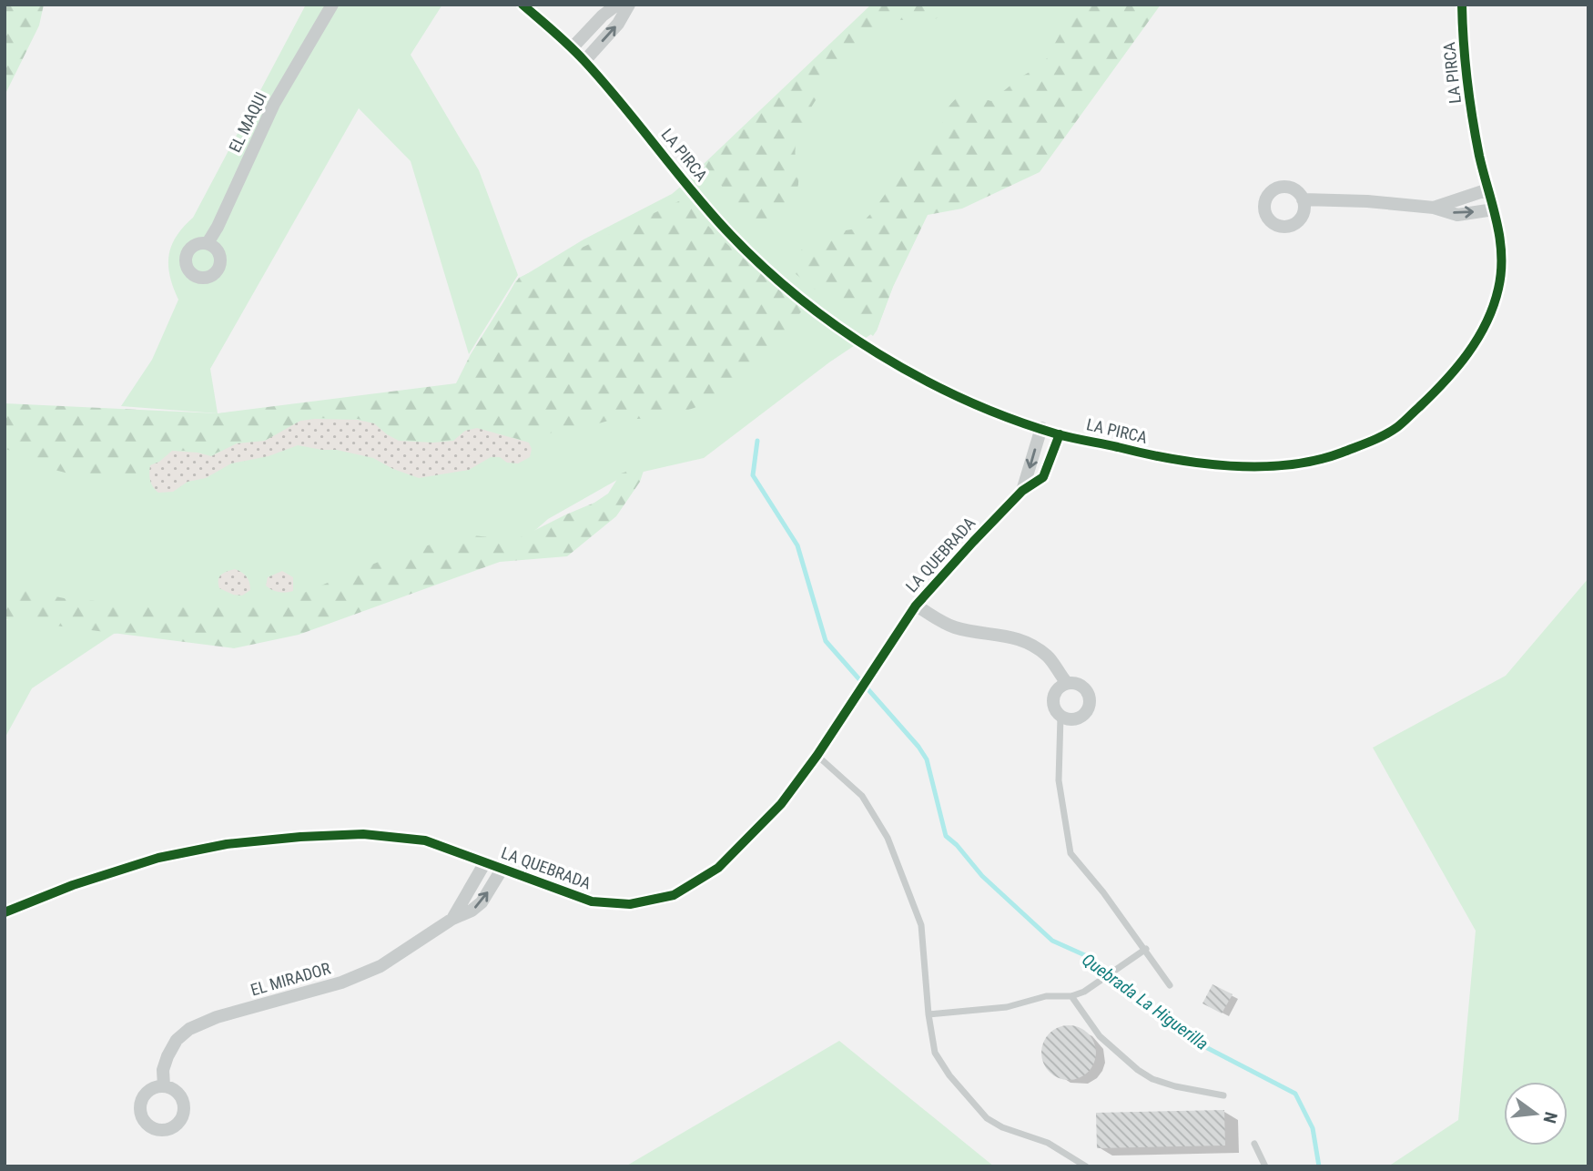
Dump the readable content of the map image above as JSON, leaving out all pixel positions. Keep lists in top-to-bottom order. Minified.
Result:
{"streets":{"street":["LA PIRCA","EL MAQUI","LA QUEBRADA","EL MIRADOR"]},"crossings":[["LA PIRCA","LA QUEBRADA"],["LA QUEBRADA","EL MIRADOR"]],"water":["Quebrada La Higuerilla"],"north":"right"}
